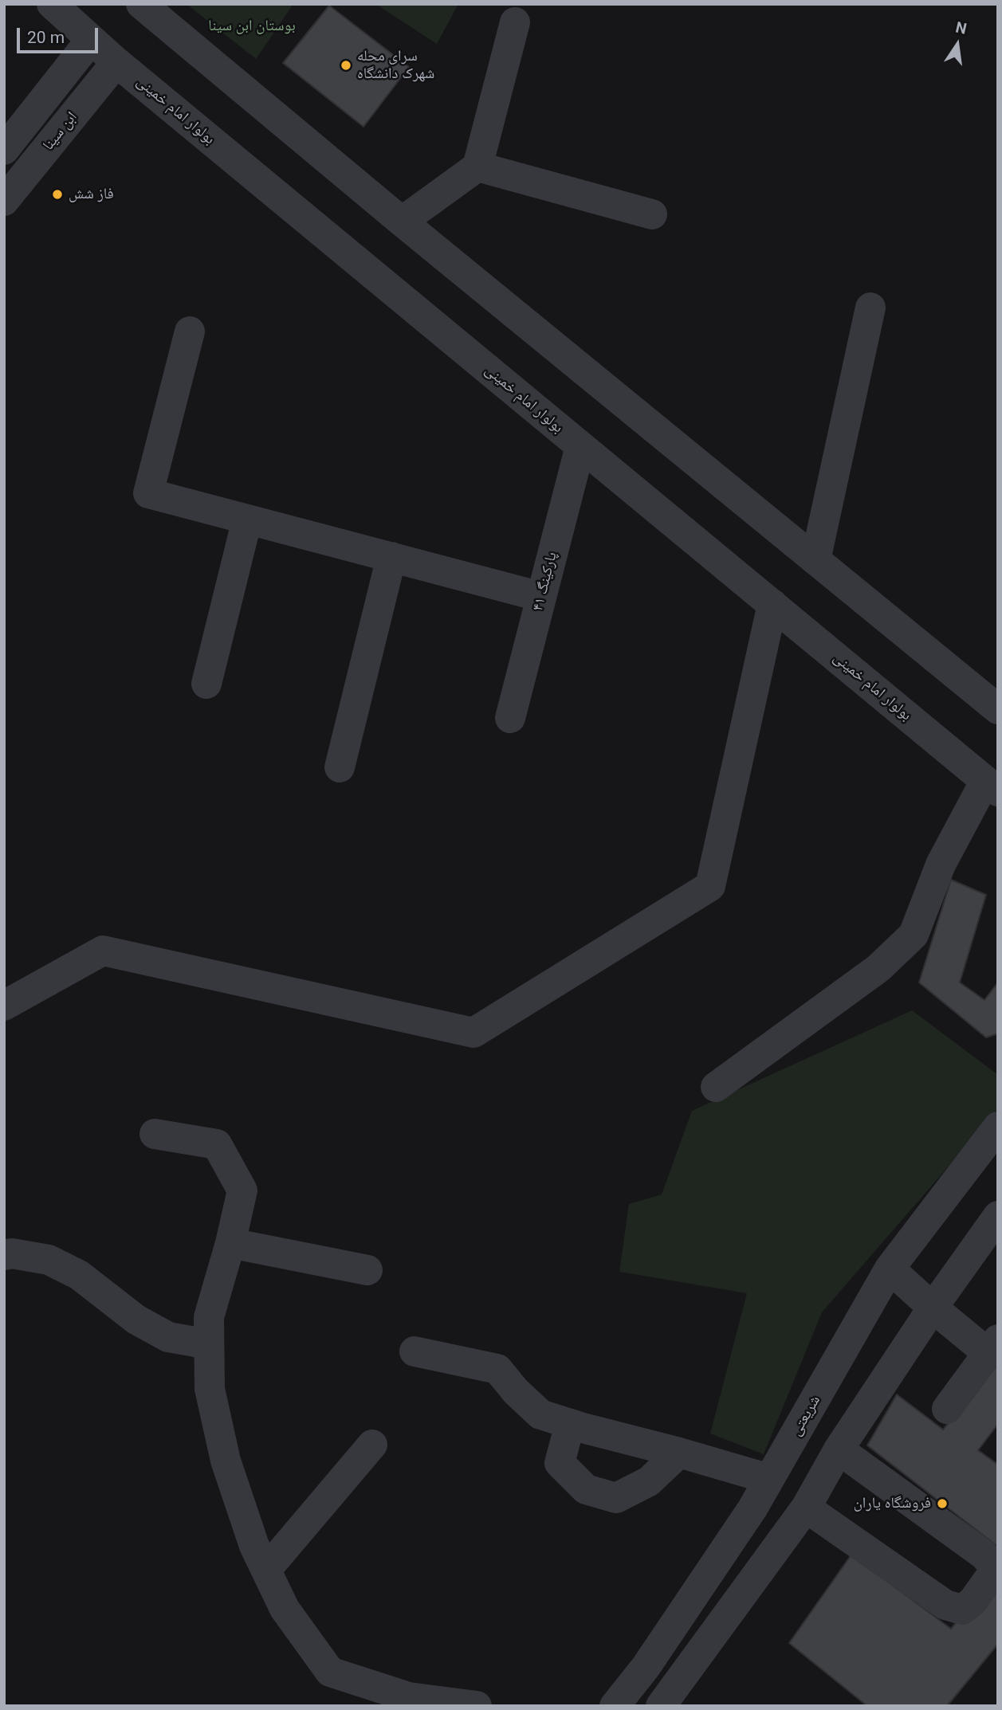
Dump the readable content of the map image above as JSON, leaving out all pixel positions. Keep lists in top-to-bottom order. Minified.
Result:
{"streets":{"street":["بولوار امام خمینی","ابن سینا","پارکینگ ۴۱","شریعتی"]},"crossings":[["بولوار امام خمینی","ابن سینا"],["بولوار امام خمینی","پارکینگ ۴۱"]],"parks":["بوستان ابن سینا"],"places":["سرای محله شهرک دانشگاه","فاز شش","فروشگاه یاران"],"scale_bar":"20 m","north":"top"}
